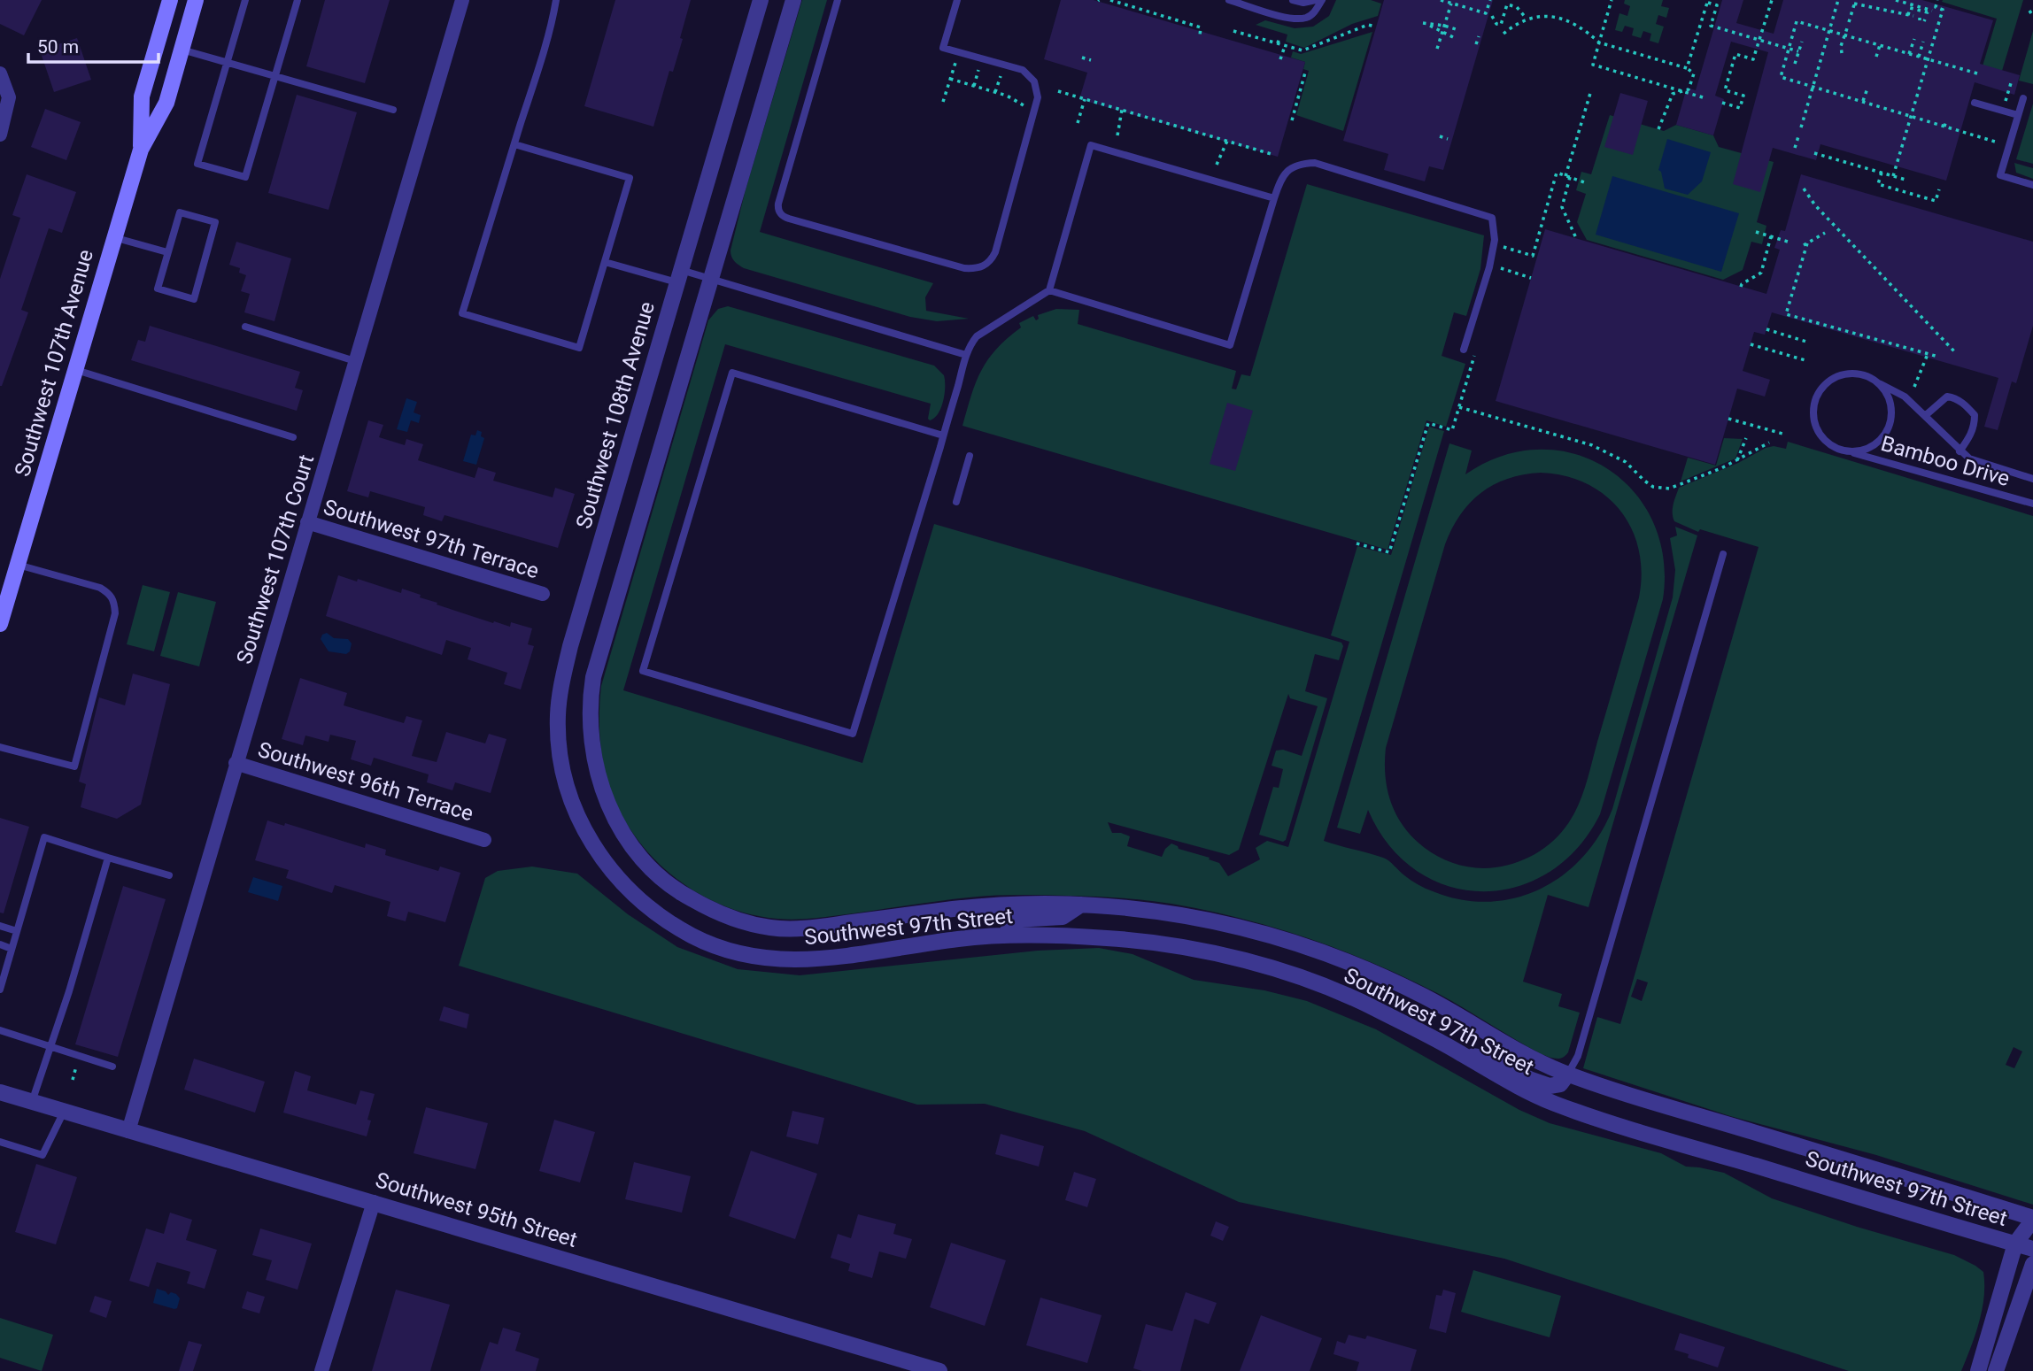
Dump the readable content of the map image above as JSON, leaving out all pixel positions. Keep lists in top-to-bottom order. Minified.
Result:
{"streets":{"main road":["Southwest 107th Avenue"],"street":["Southwest 108th Avenue","Southwest 97th Terrace","Southwest 107th Court","Southwest 96th Terrace","Southwest 97th Street","Southwest 95th Street"],"lane":["Bamboo Drive"]},"crossings":[["Southwest 108th Avenue","Southwest 97th Street"],["Southwest 97th Terrace","Southwest 107th Court"],["Southwest 107th Court","Southwest 96th Terrace"],["Southwest 107th Court","Southwest 95th Street"]],"scale_bar":"50 m"}
